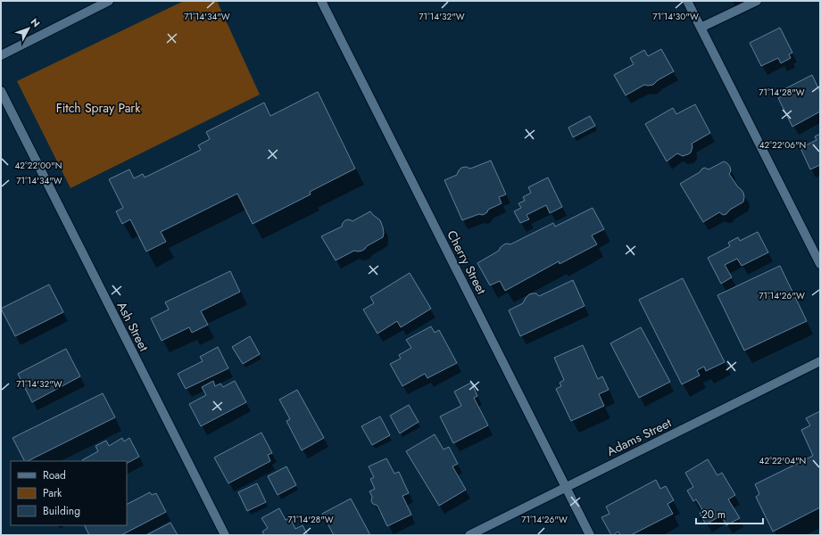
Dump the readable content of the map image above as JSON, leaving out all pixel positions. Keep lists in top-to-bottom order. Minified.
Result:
{"streets":{"street":["Cherry Street","Ash Street","Adams Street"]},"crossings":[["Cherry Street","Adams Street"]],"parks":["Fitch Spray Park"],"legend":["Road","Park","Building"],"scale_bar":"20 m","north":"top right","coordinates":["71°14'34\"W","71°14'32\"W","71°14'30\"W","71°14'28\"W","42°22'06\"N","42°22'00\"N","71°14'26\"W","42°22'04\"N"]}
